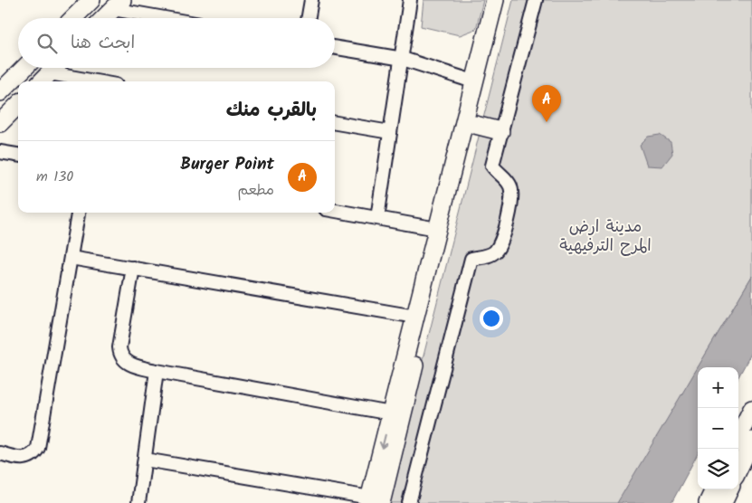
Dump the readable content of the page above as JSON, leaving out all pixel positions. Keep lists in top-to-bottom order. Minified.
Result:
{"parks":["مدينة ارض المرح الترفيهية"],"page":{"search":"ابحث هنا","heading":"بالقرب منك","pins":"A","list":[{"mark":"A","name":"Burger Point","note":"مطعم","value":"130 m"}],"map_buttons":["+","−"]}}
